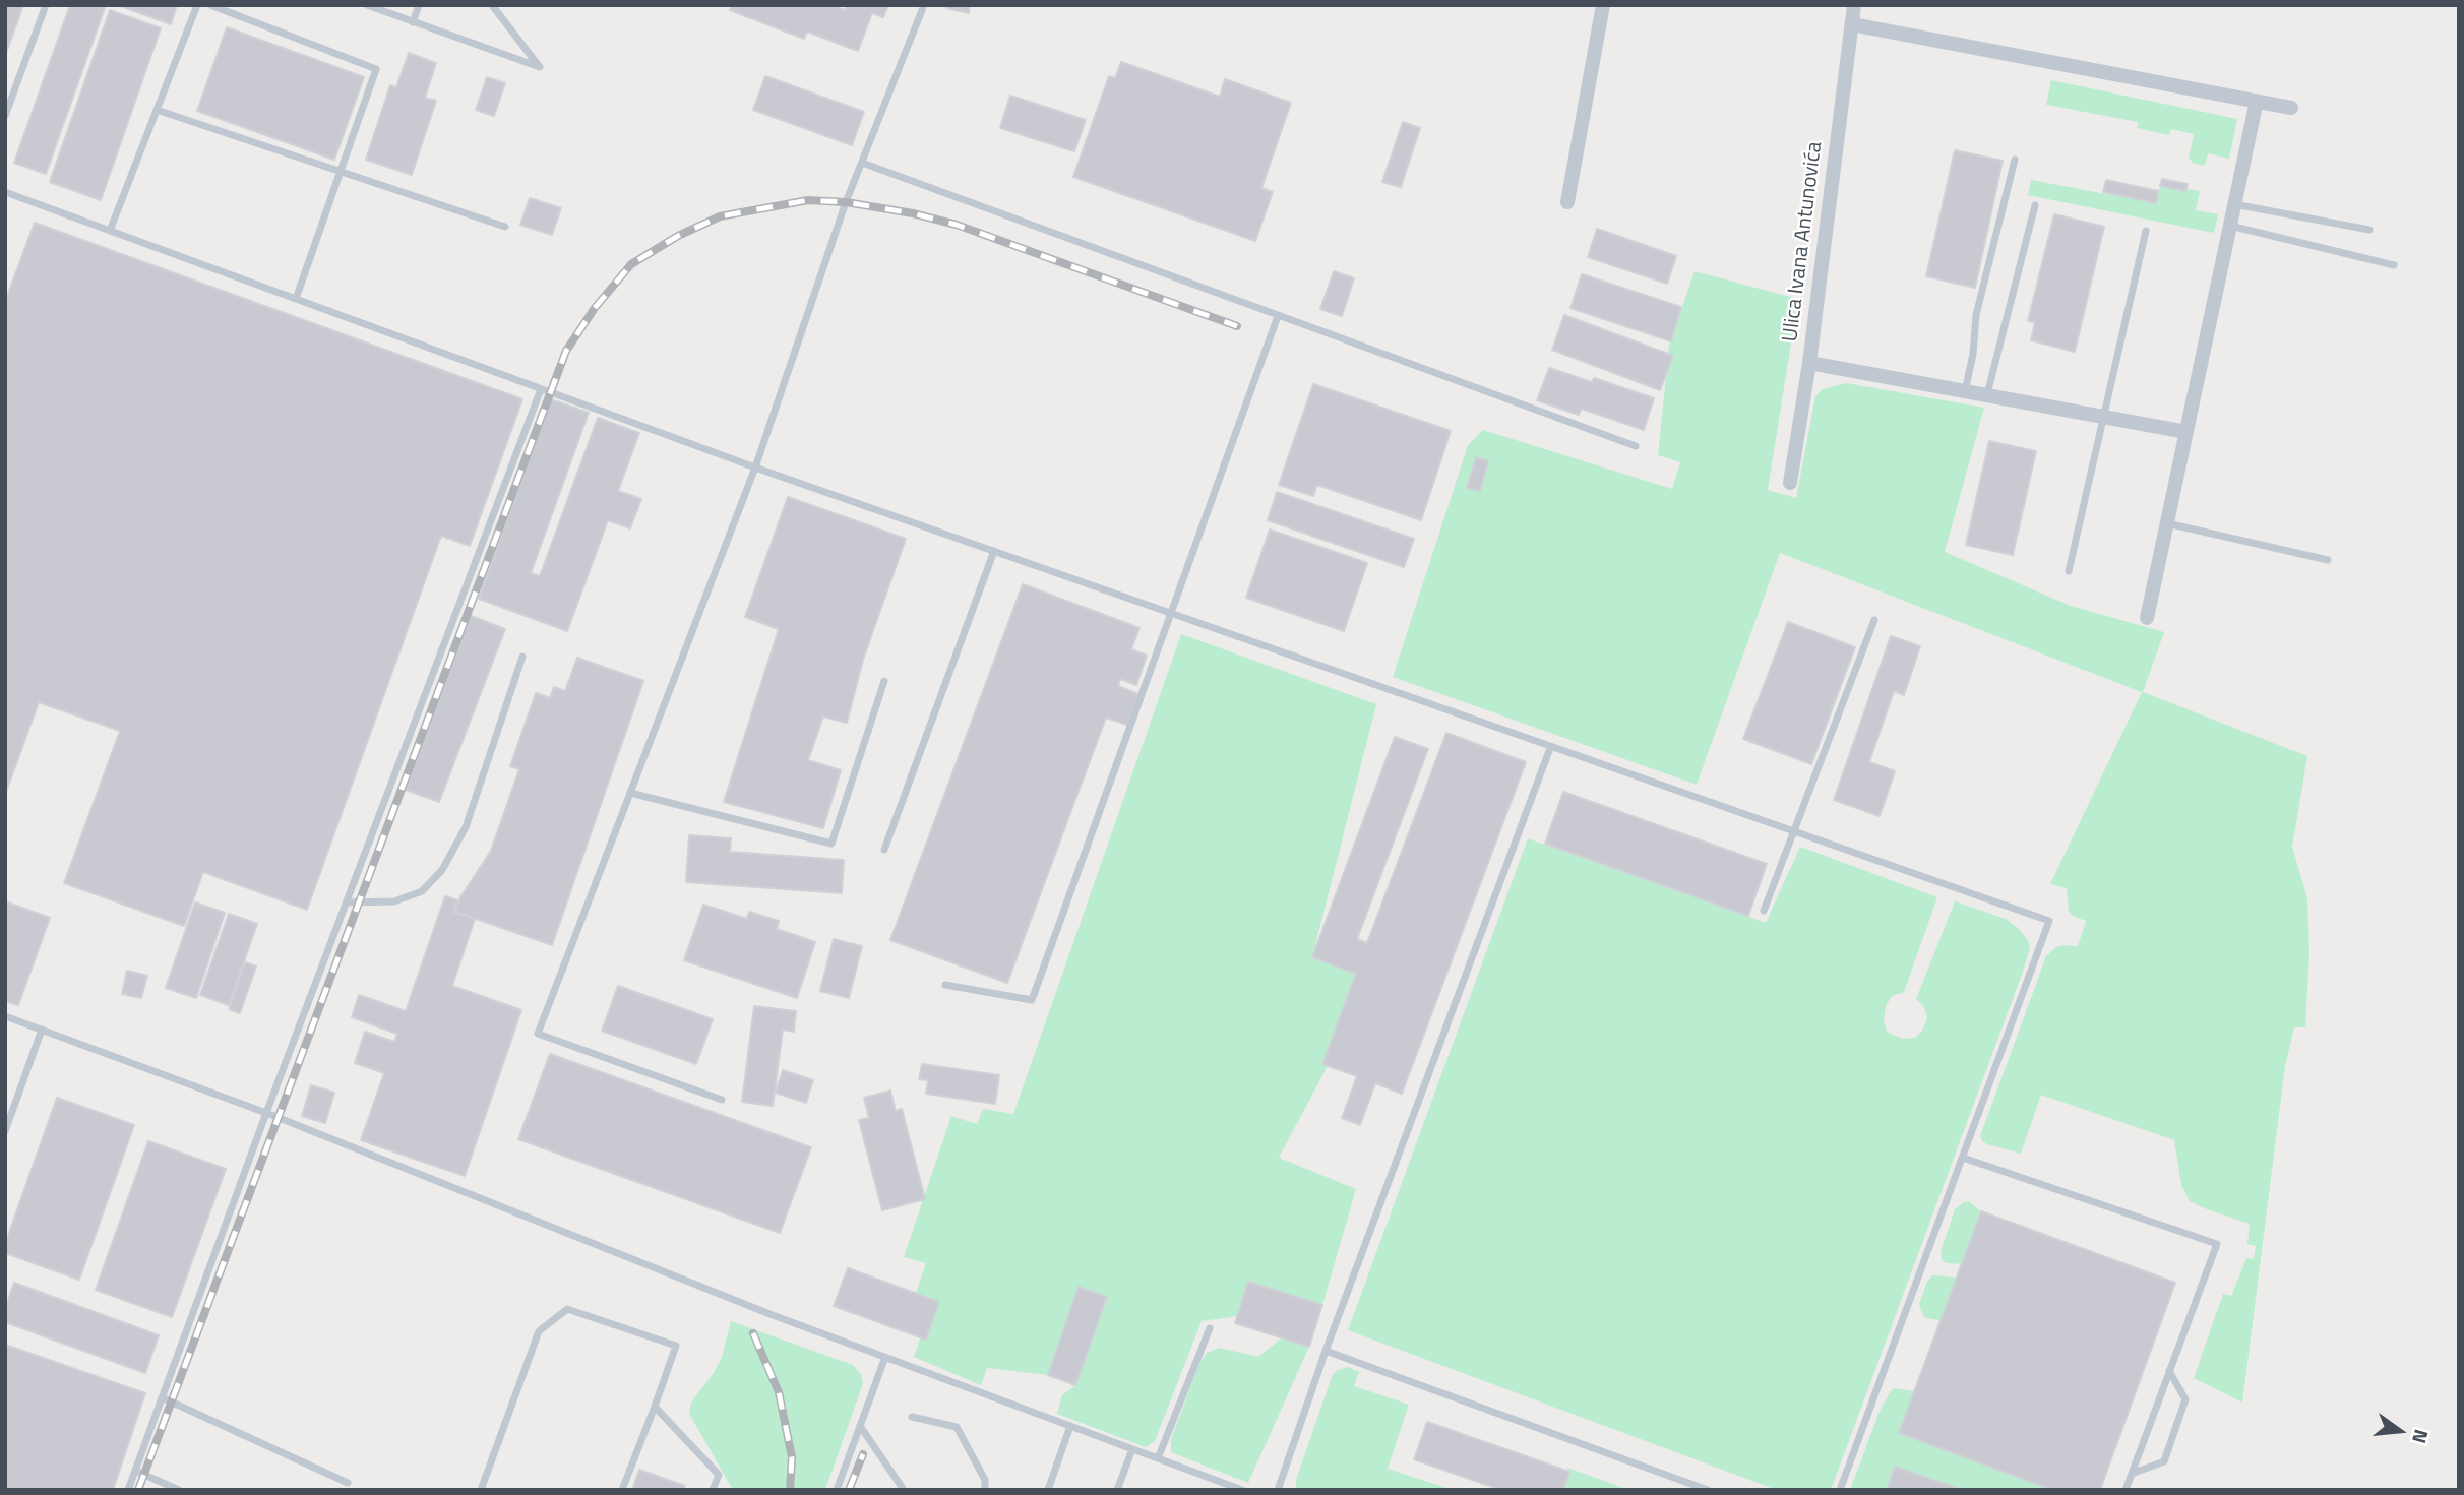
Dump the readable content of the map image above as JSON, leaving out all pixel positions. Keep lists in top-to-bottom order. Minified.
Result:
{"streets":{"street":["Ulica Ivana Antunovića"]},"north":"right"}
